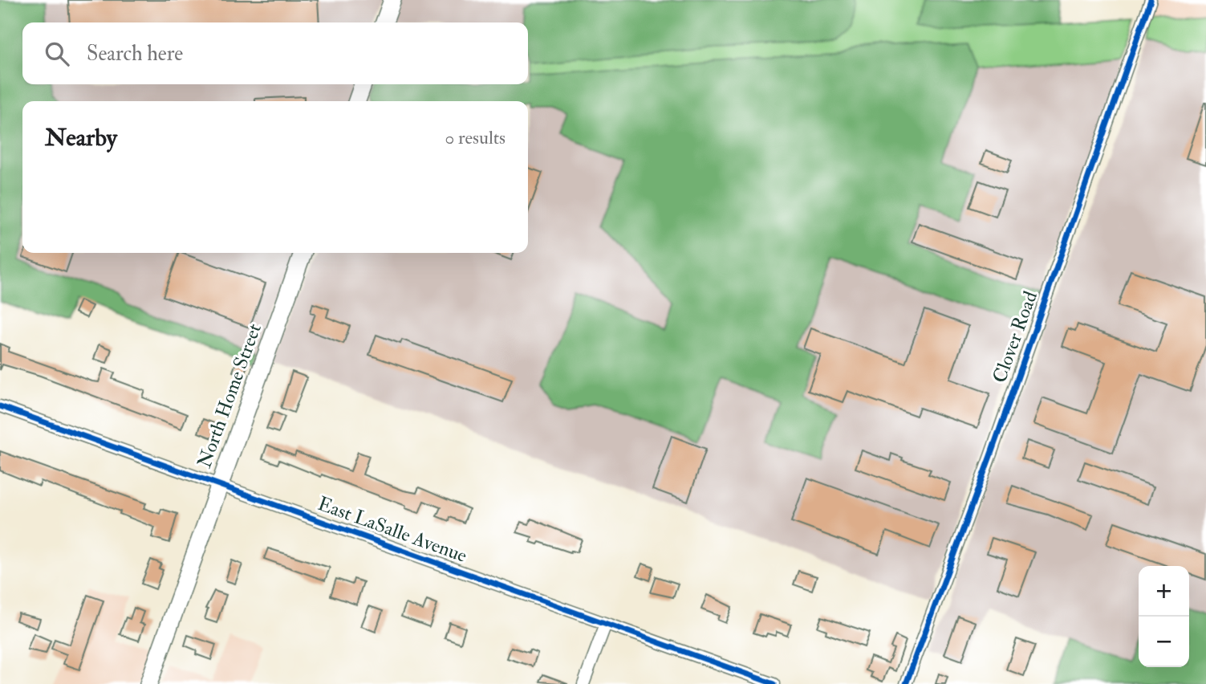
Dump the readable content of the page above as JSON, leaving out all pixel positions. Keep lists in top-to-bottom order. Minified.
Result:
{"streets":{"street":["Clover Road","North Home Street","East LaSalle Avenue"]},"crossings":[["North Home Street","East LaSalle Avenue"]],"page":{"search":"Search here","heading":["Nearby","0 results"],"map_buttons":["+","−"]}}
